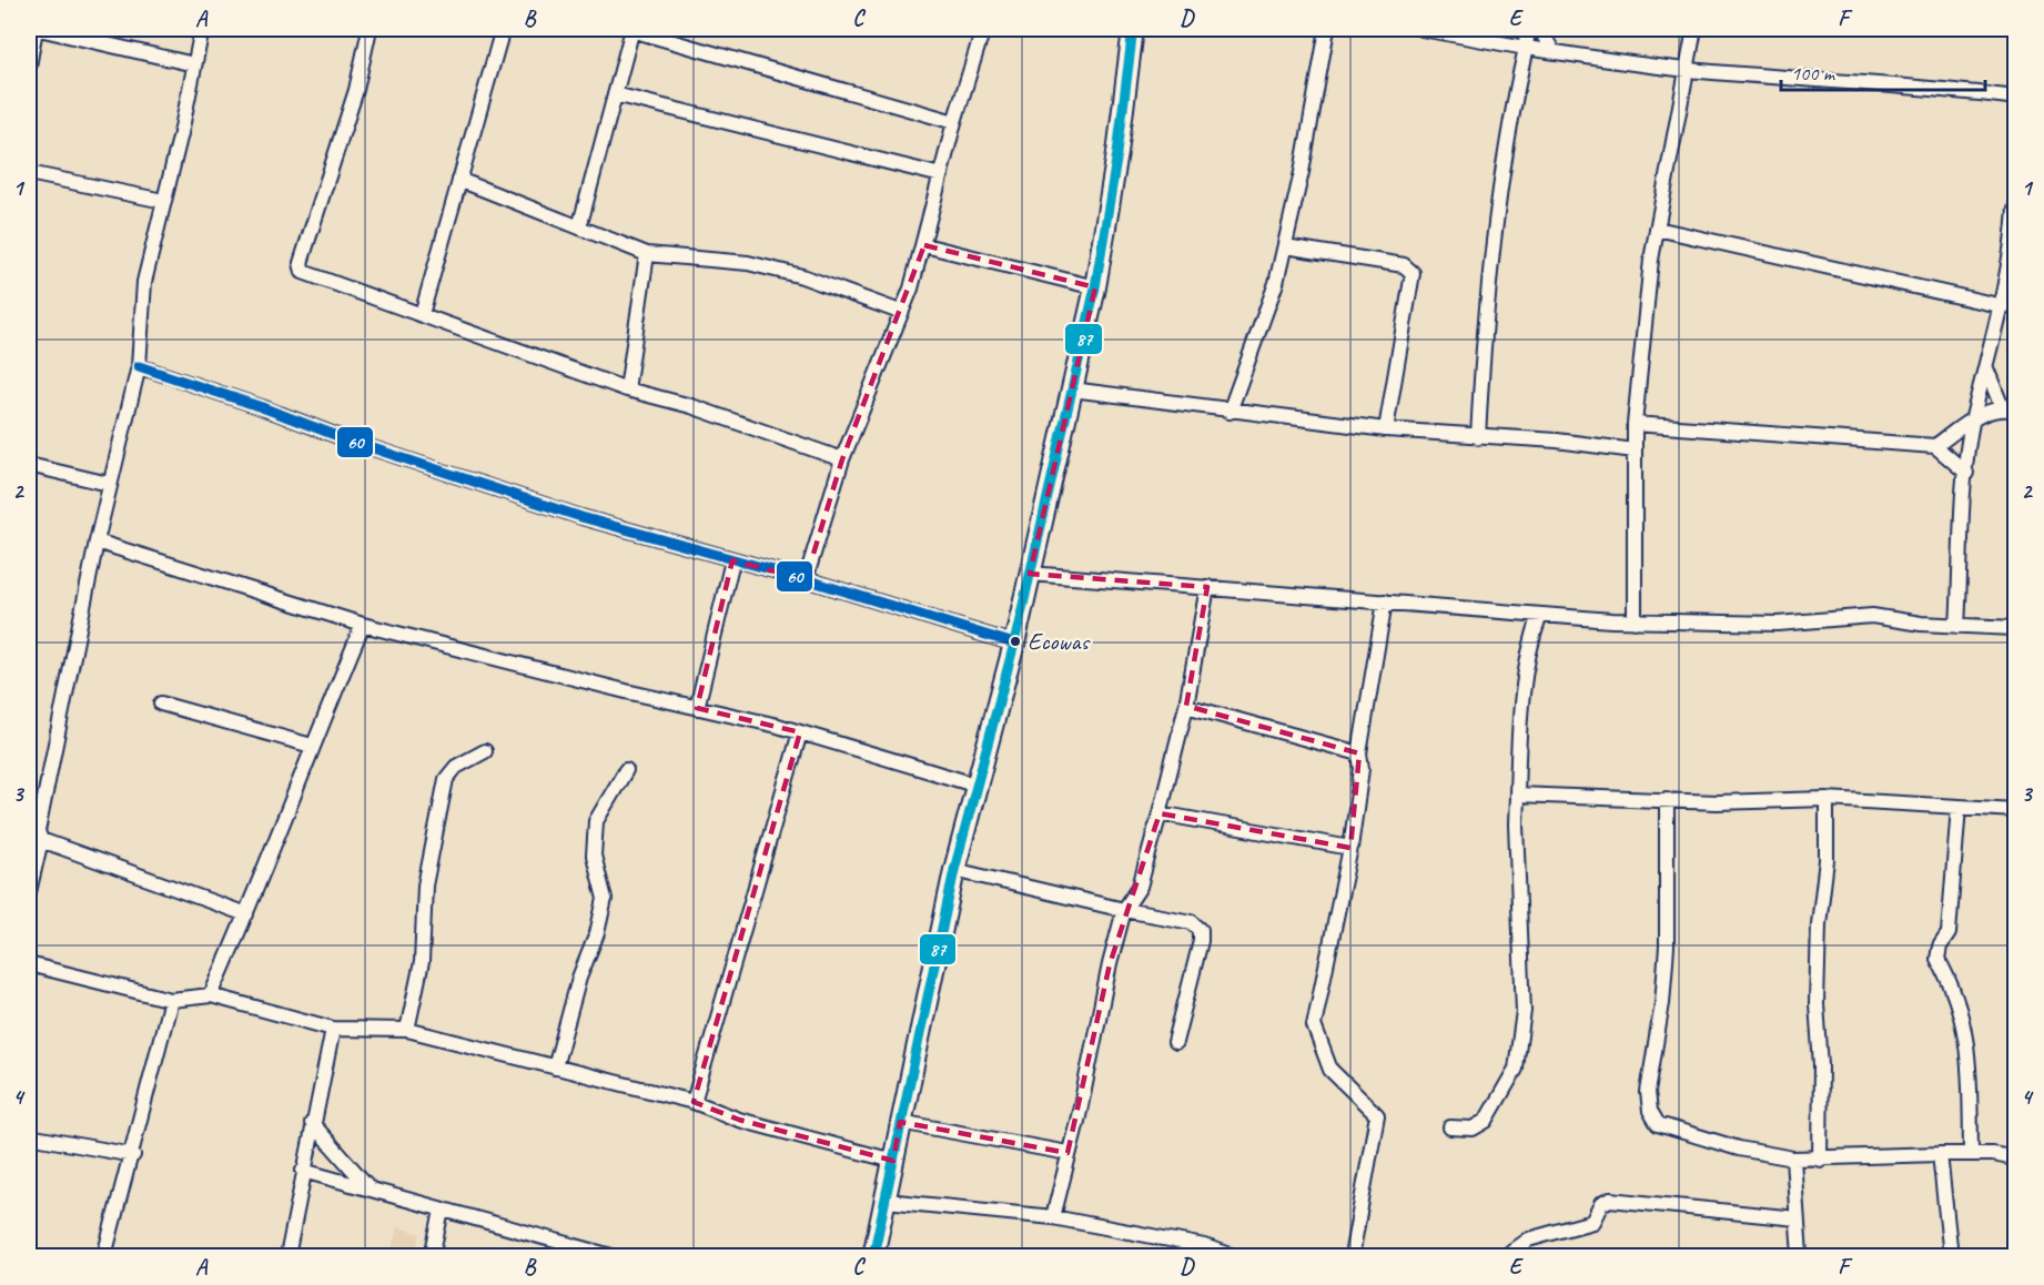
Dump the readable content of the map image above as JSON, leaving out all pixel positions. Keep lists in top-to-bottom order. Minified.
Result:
{"places":["Ecowas"],"lines":["transit line 87","transit line 60"],"scale_bar":"100 m","grid":{"columns":["A","B","C","D","E","F"],"rows":["1","2","3","4"]}}
